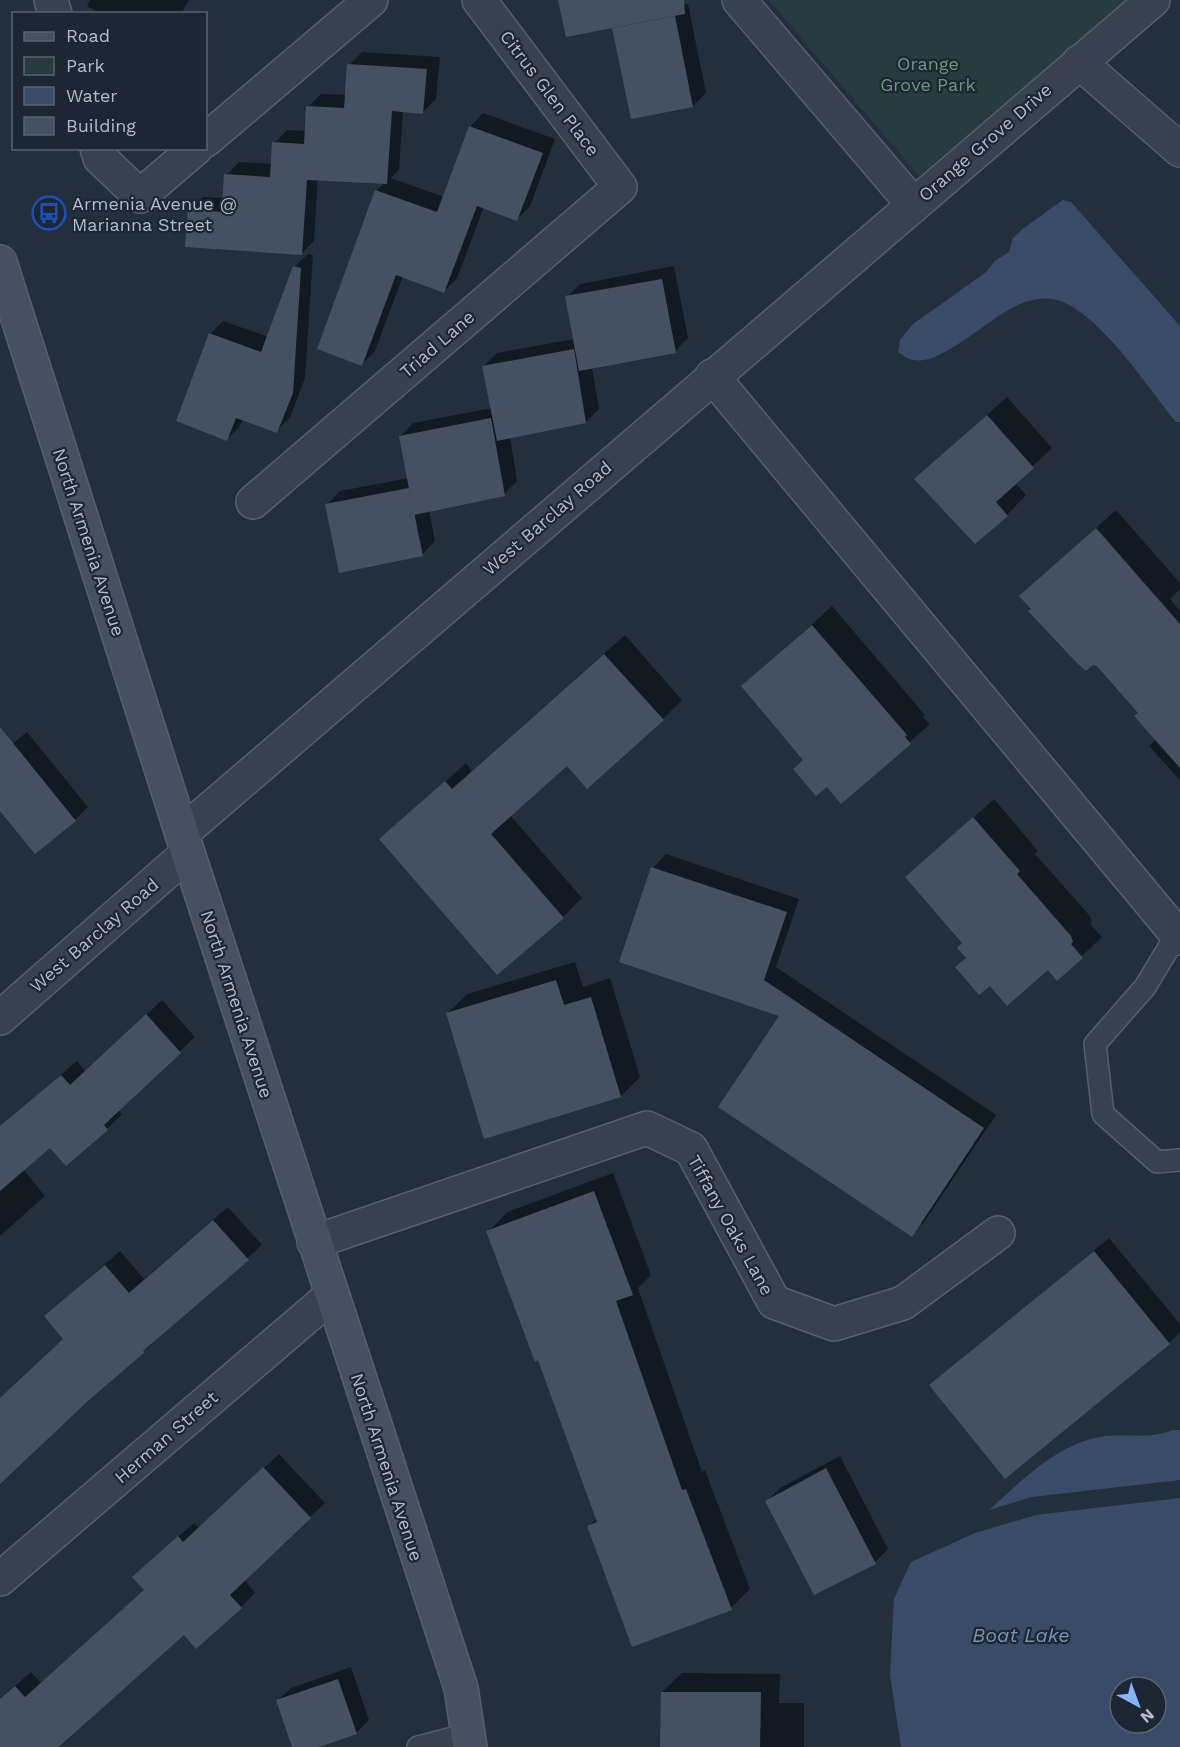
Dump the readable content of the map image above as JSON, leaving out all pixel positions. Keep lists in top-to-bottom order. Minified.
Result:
{"streets":{"main road":["North Armenia Avenue"],"street":["Citrus Glen Place","Orange Grove Drive","Triad Lane","West Barclay Road","Tiffany Oaks Lane","Herman Street"]},"crossings":[["Citrus Glen Place","Triad Lane"],["Orange Grove Drive","West Barclay Road"],["West Barclay Road","North Armenia Avenue"],["North Armenia Avenue","Tiffany Oaks Lane"],["North Armenia Avenue","Herman Street"]],"water":["Boat Lake"],"parks":["Orange Grove Park"],"places":{"bus stop":["Armenia Avenue @ Marianna Street"]},"legend":["Road","Park","Water","Building"],"north":"bottom right"}
